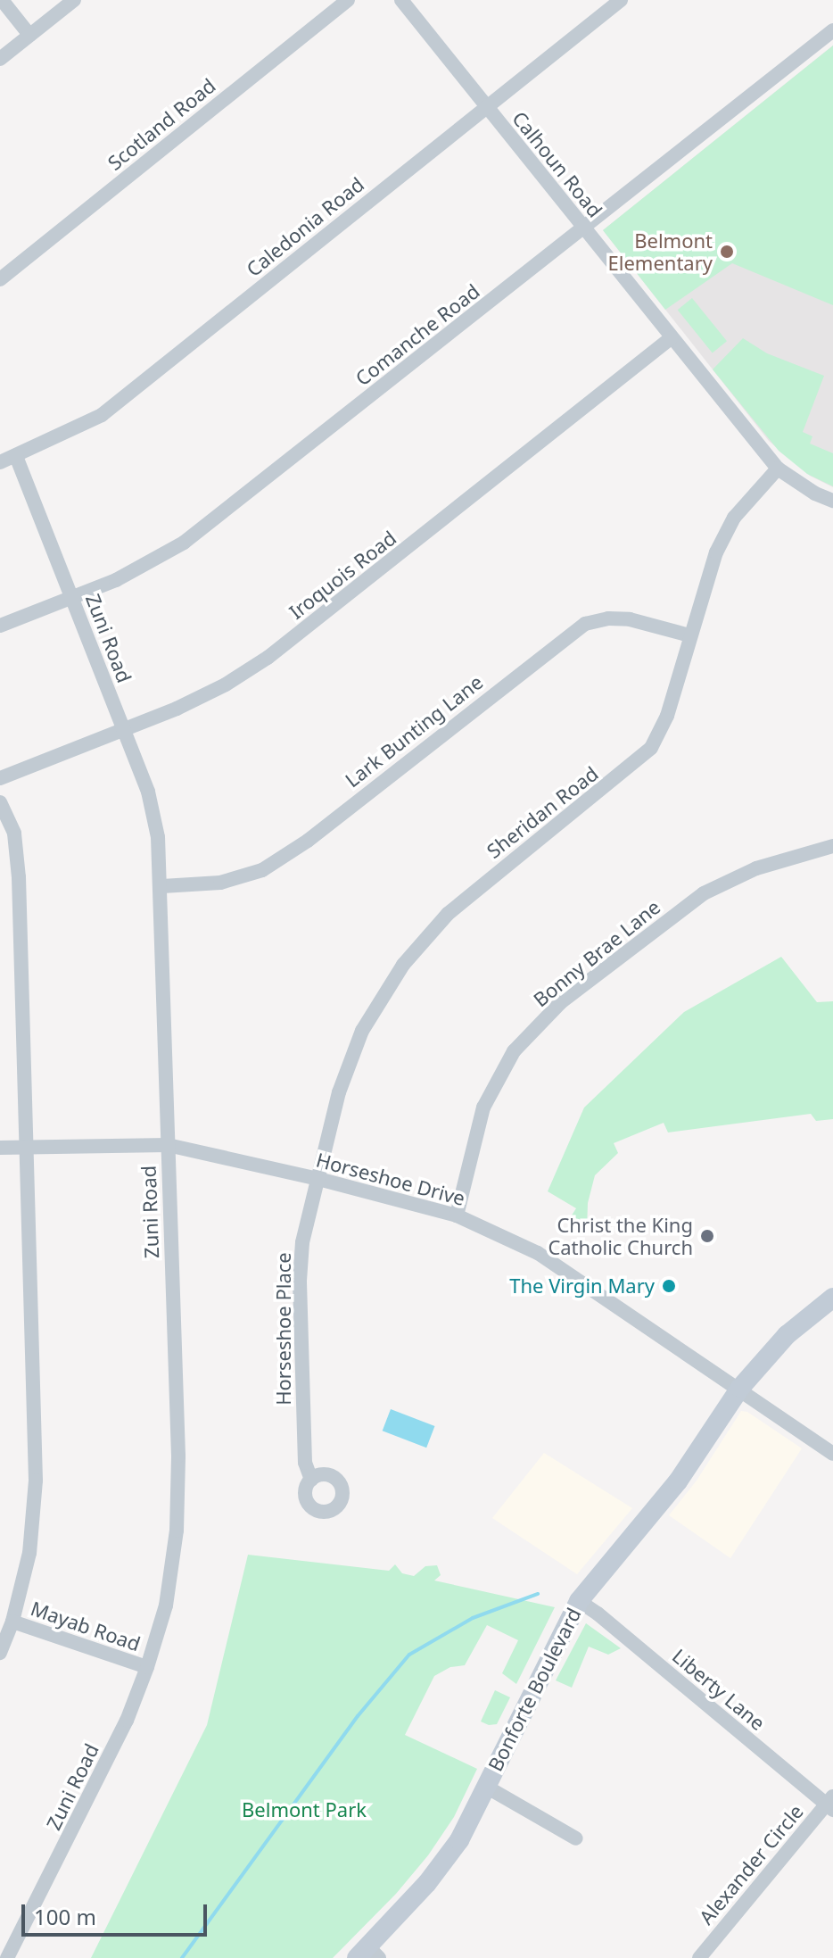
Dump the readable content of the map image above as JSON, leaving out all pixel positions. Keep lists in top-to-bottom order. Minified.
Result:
{"streets":{"main road":["Bonforte Boulevard"],"street":["Scotland Road","Calhoun Road","Caledonia Road","Comanche Road","Iroquois Road","Zuni Road","Lark Bunting Lane","Sheridan Road","Bonny Brae Lane","Horseshoe Drive","Horseshoe Place","Mayab Road","Liberty Lane","Alexander Circle"]},"crossings":[["Calhoun Road","Caledonia Road"],["Calhoun Road","Comanche Road"],["Calhoun Road","Iroquois Road"],["Calhoun Road","Sheridan Road"],["Caledonia Road","Zuni Road"],["Comanche Road","Zuni Road"],["Iroquois Road","Zuni Road"],["Zuni Road","Lark Bunting Lane"],["Zuni Road","Horseshoe Drive"],["Zuni Road","Mayab Road"],["Lark Bunting Lane","Sheridan Road"],["Sheridan Road","Horseshoe Drive"],["Sheridan Road","Horseshoe Place"],["Bonny Brae Lane","Horseshoe Drive"],["Horseshoe Drive","Horseshoe Place"],["Horseshoe Drive","Bonforte Boulevard"],["Bonforte Boulevard","Liberty Lane"],["Liberty Lane","Alexander Circle"]],"parks":["Belmont Park"],"places":["Belmont Elementary","Christ the King Catholic Church","The Virgin Mary"],"scale_bar":"100 m"}
